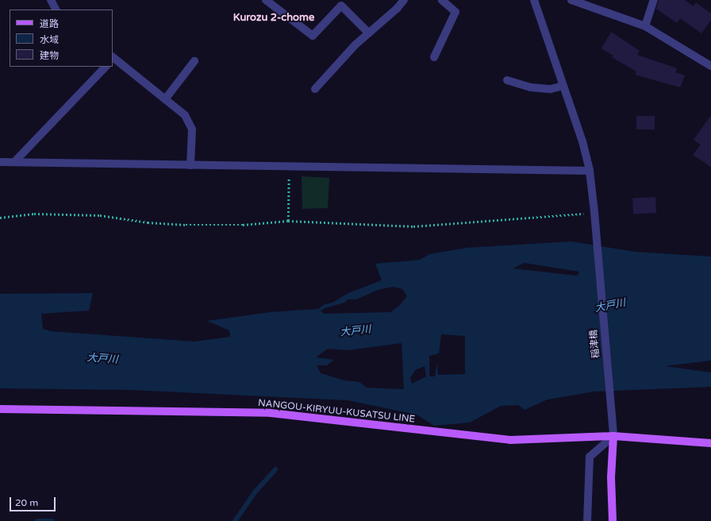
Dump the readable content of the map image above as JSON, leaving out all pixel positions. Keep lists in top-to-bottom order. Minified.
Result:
{"streets":{"main road":["NANGOU-KIRYUU-KUSATSU LINE"],"street":["稲津橋"]},"crossings":[["稲津橋","NANGOU-KIRYUU-KUSATSU LINE"]],"districts":["Kurozu 2-chome"],"water":["大戸川"],"legend":["道路","水域","建物"],"scale_bar":"20 m"}
